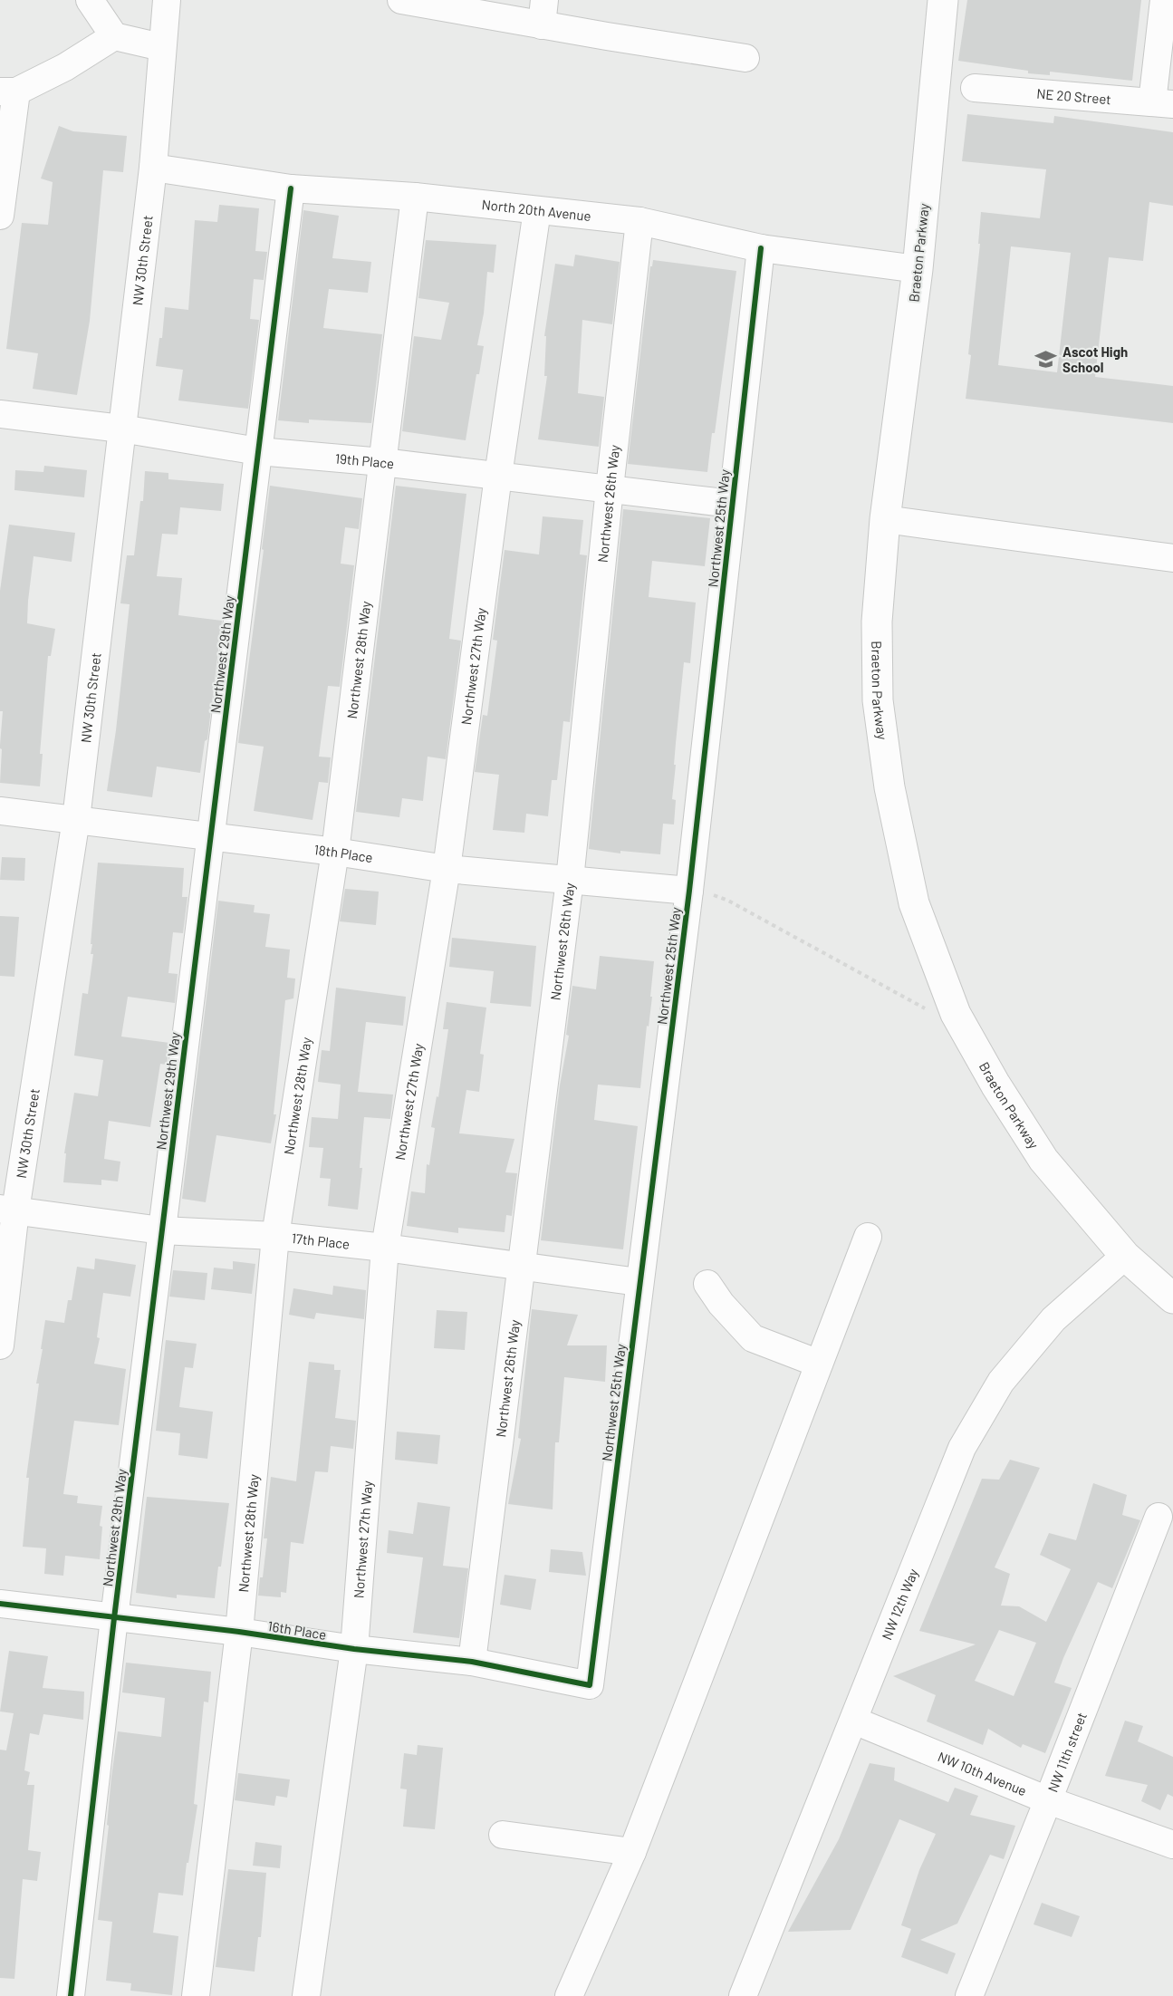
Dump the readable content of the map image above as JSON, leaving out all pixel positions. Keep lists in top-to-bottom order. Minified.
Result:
{"streets":{"street":["NE 20 Street","North 20th Avenue","Braeton Parkway","NW 30th Street","19th Place","Northwest 26th Way","Northwest 25th Way","Northwest 29th Way","Northwest 28th Way","Northwest 27th Way","18th Place","17th Place","NW 12th Way","16th Place","NW 11th street","NW 10th Avenue"]},"crossings":[["North 20th Avenue","Braeton Parkway"],["North 20th Avenue","NW 30th Street"],["North 20th Avenue","Northwest 26th Way"],["North 20th Avenue","Northwest 25th Way"],["North 20th Avenue","Northwest 29th Way"],["North 20th Avenue","Northwest 28th Way"],["North 20th Avenue","Northwest 27th Way"],["Braeton Parkway","NW 12th Way"],["NW 30th Street","19th Place"],["NW 30th Street","18th Place"],["NW 30th Street","17th Place"],["19th Place","Northwest 26th Way"],["19th Place","Northwest 25th Way"],["19th Place","Northwest 29th Way"],["19th Place","Northwest 28th Way"],["19th Place","Northwest 27th Way"],["Northwest 26th Way","18th Place"],["Northwest 26th Way","17th Place"],["Northwest 26th Way","16th Place"],["Northwest 25th Way","18th Place"],["Northwest 25th Way","17th Place"],["Northwest 25th Way","16th Place"],["Northwest 29th Way","18th Place"],["Northwest 29th Way","17th Place"],["Northwest 29th Way","16th Place"],["Northwest 28th Way","18th Place"],["Northwest 28th Way","17th Place"],["Northwest 28th Way","16th Place"],["Northwest 27th Way","18th Place"],["Northwest 27th Way","17th Place"],["Northwest 27th Way","16th Place"],["NW 12th Way","NW 10th Avenue"],["NW 11th street","NW 10th Avenue"]],"places":{"school or university":["Ascot High School"]}}
